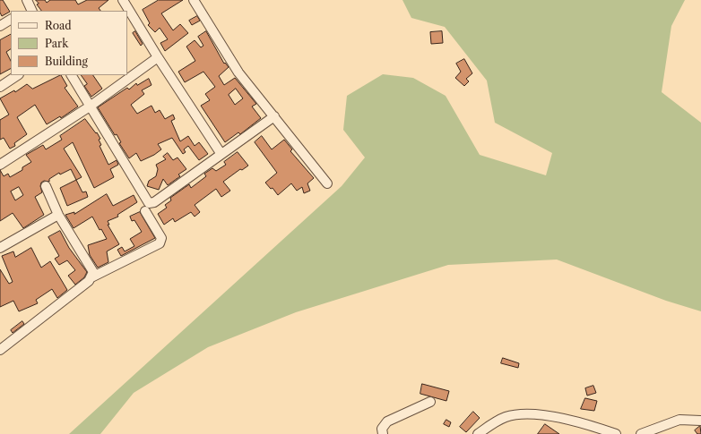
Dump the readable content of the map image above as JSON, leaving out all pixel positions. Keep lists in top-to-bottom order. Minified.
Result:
{"legend":["Road","Park","Building"]}
